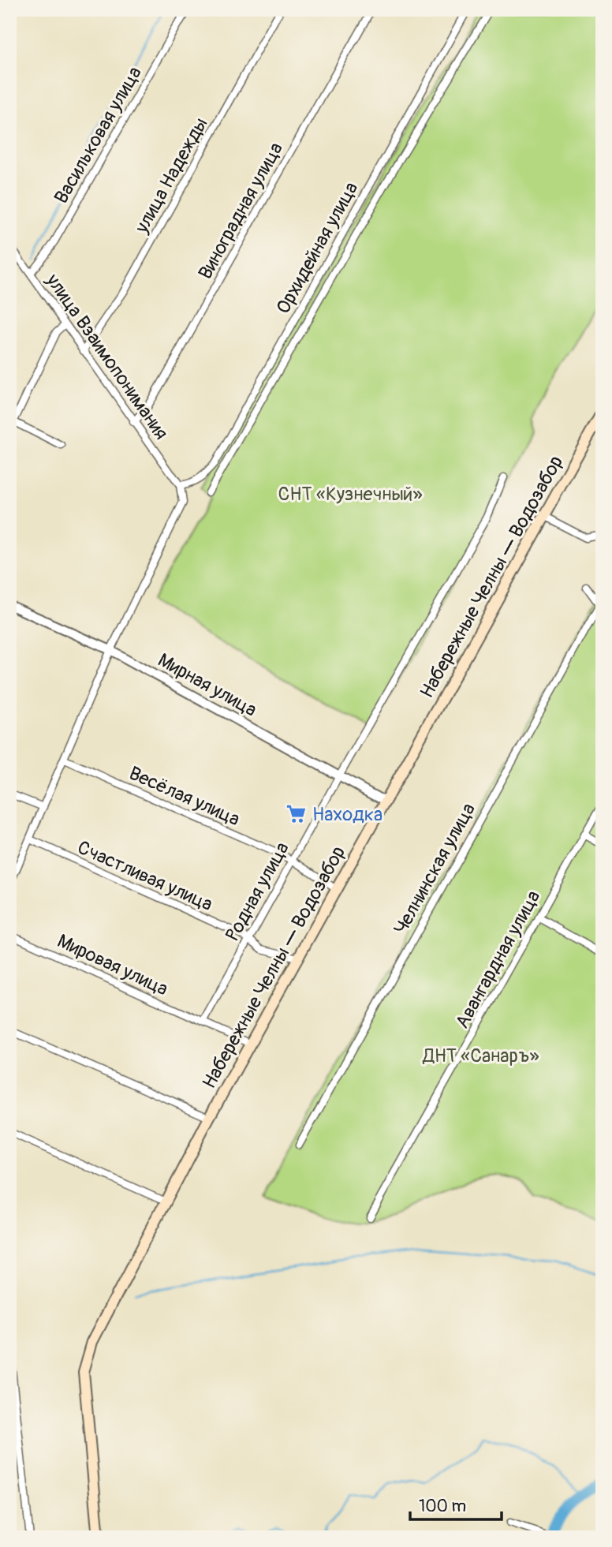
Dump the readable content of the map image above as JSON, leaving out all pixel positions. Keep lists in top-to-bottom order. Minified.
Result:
{"streets":{"main road":["Набережные Челны — Водозабор"],"street":["Васильковая улица","улица Надежды","Виноградная улица","Орхидейная улица","улица Взаимопонимания","Мирная улица","Весёлая улица","Челнинская улица","Счастливая улица","Родная улица","Авангардная улица","Мировая улица"]},"crossings":[["Васильковая улица","улица Взаимопонимания"],["улица Надежды","улица Взаимопонимания"],["Виноградная улица","улица Взаимопонимания"],["Орхидейная улица","улица Взаимопонимания"],["Набережные Челны — Водозабор","Мирная улица"],["Набережные Челны — Водозабор","Весёлая улица"],["Набережные Челны — Водозабор","Счастливая улица"],["Набережные Челны — Водозабор","Мировая улица"],["Мирная улица","Родная улица"],["Весёлая улица","Родная улица"],["Счастливая улица","Родная улица"],["Родная улица","Мировая улица"]],"parks":["СНТ «Кузнечный»","ДНТ «Санаръ»"],"places":{"supermarket":["Находка"]},"scale_bar":"100 m"}
